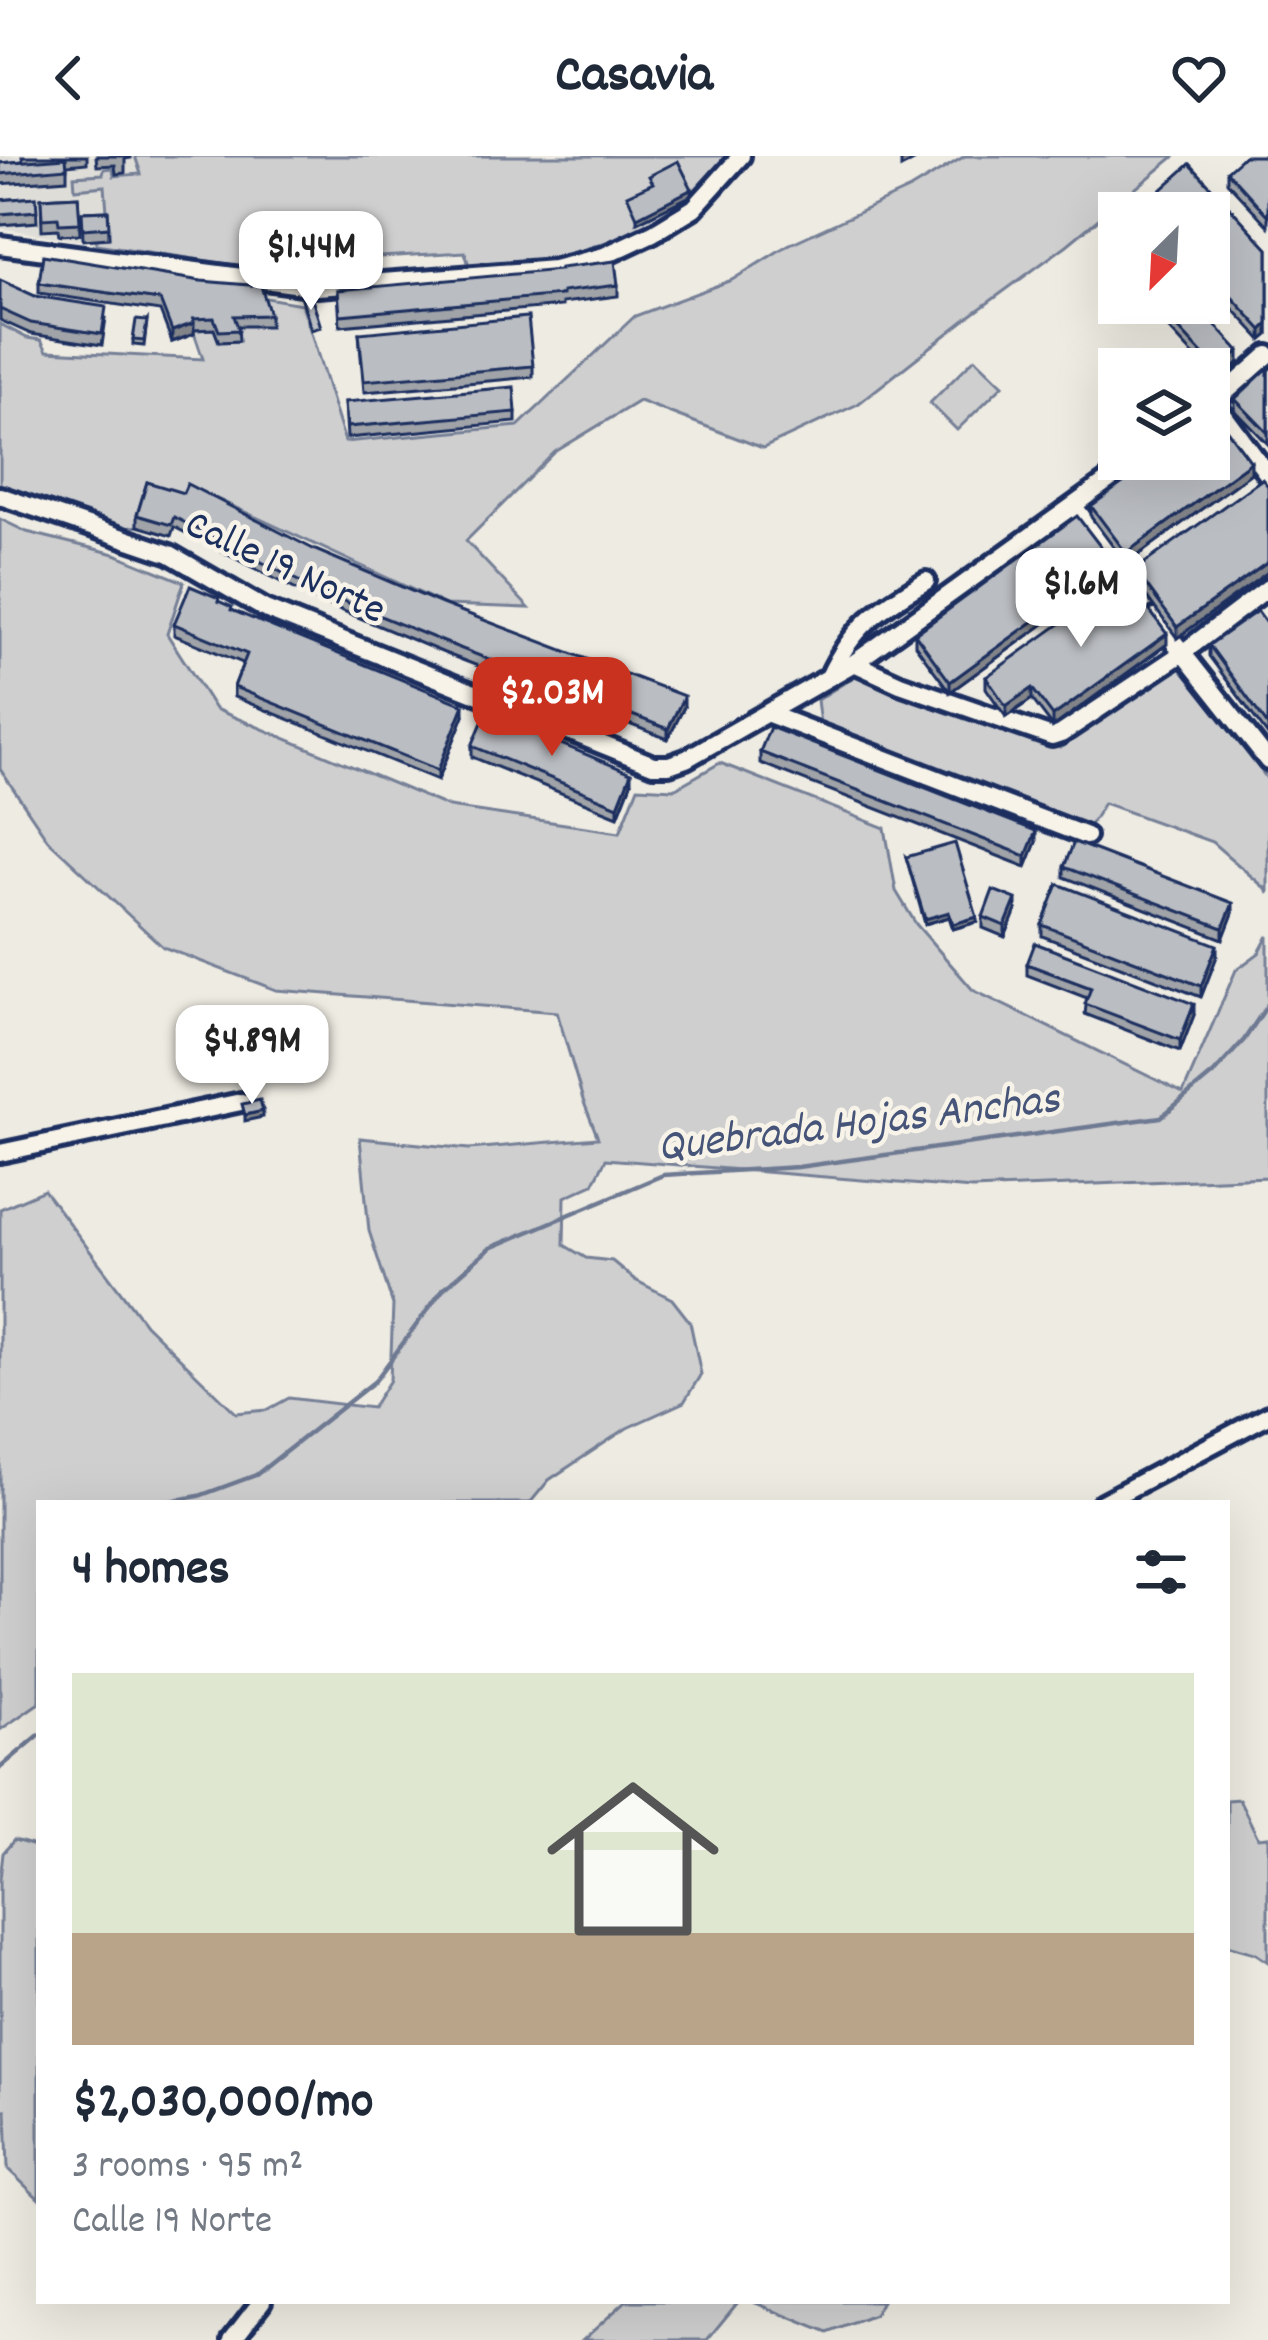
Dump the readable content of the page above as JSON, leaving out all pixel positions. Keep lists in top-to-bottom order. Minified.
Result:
{"streets":{"street":["Calle 19 Norte"]},"water":["Quebrada Hojas Anchas"],"north":"bottom left","page":{"header":"Casavia","price":["$1.44M","$1.6M","$2.03M","$4.89M"],"heading":"4 homes","list":[{"name":"$2,030,000/mo","note":"3 rooms · 95 m² · Calle 19 Norte"}]}}
